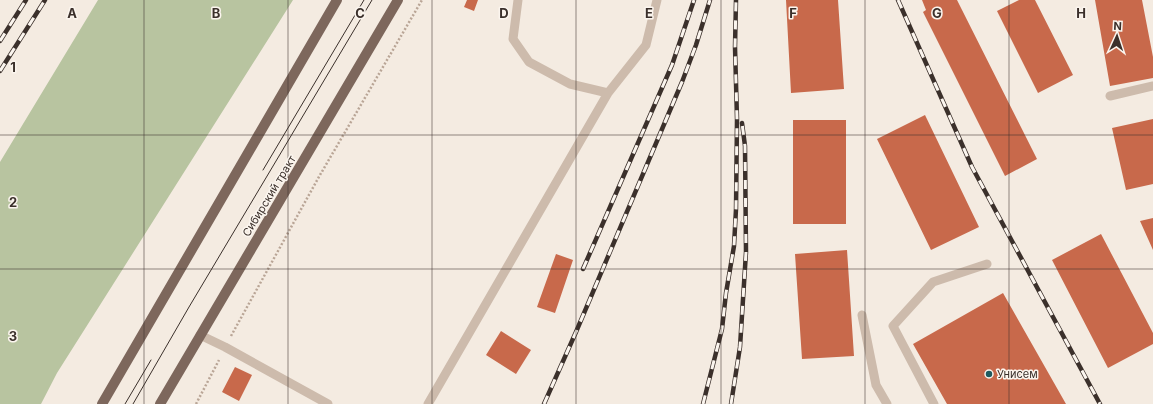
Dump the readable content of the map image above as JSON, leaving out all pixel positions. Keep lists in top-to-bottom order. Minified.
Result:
{"streets":{"main road":["Сибирский тракт"]},"places":["Унисем"],"north":"top","grid":{"columns":["A","B","C","D","E","F","G","H"],"rows":["1","2","3"]}}
